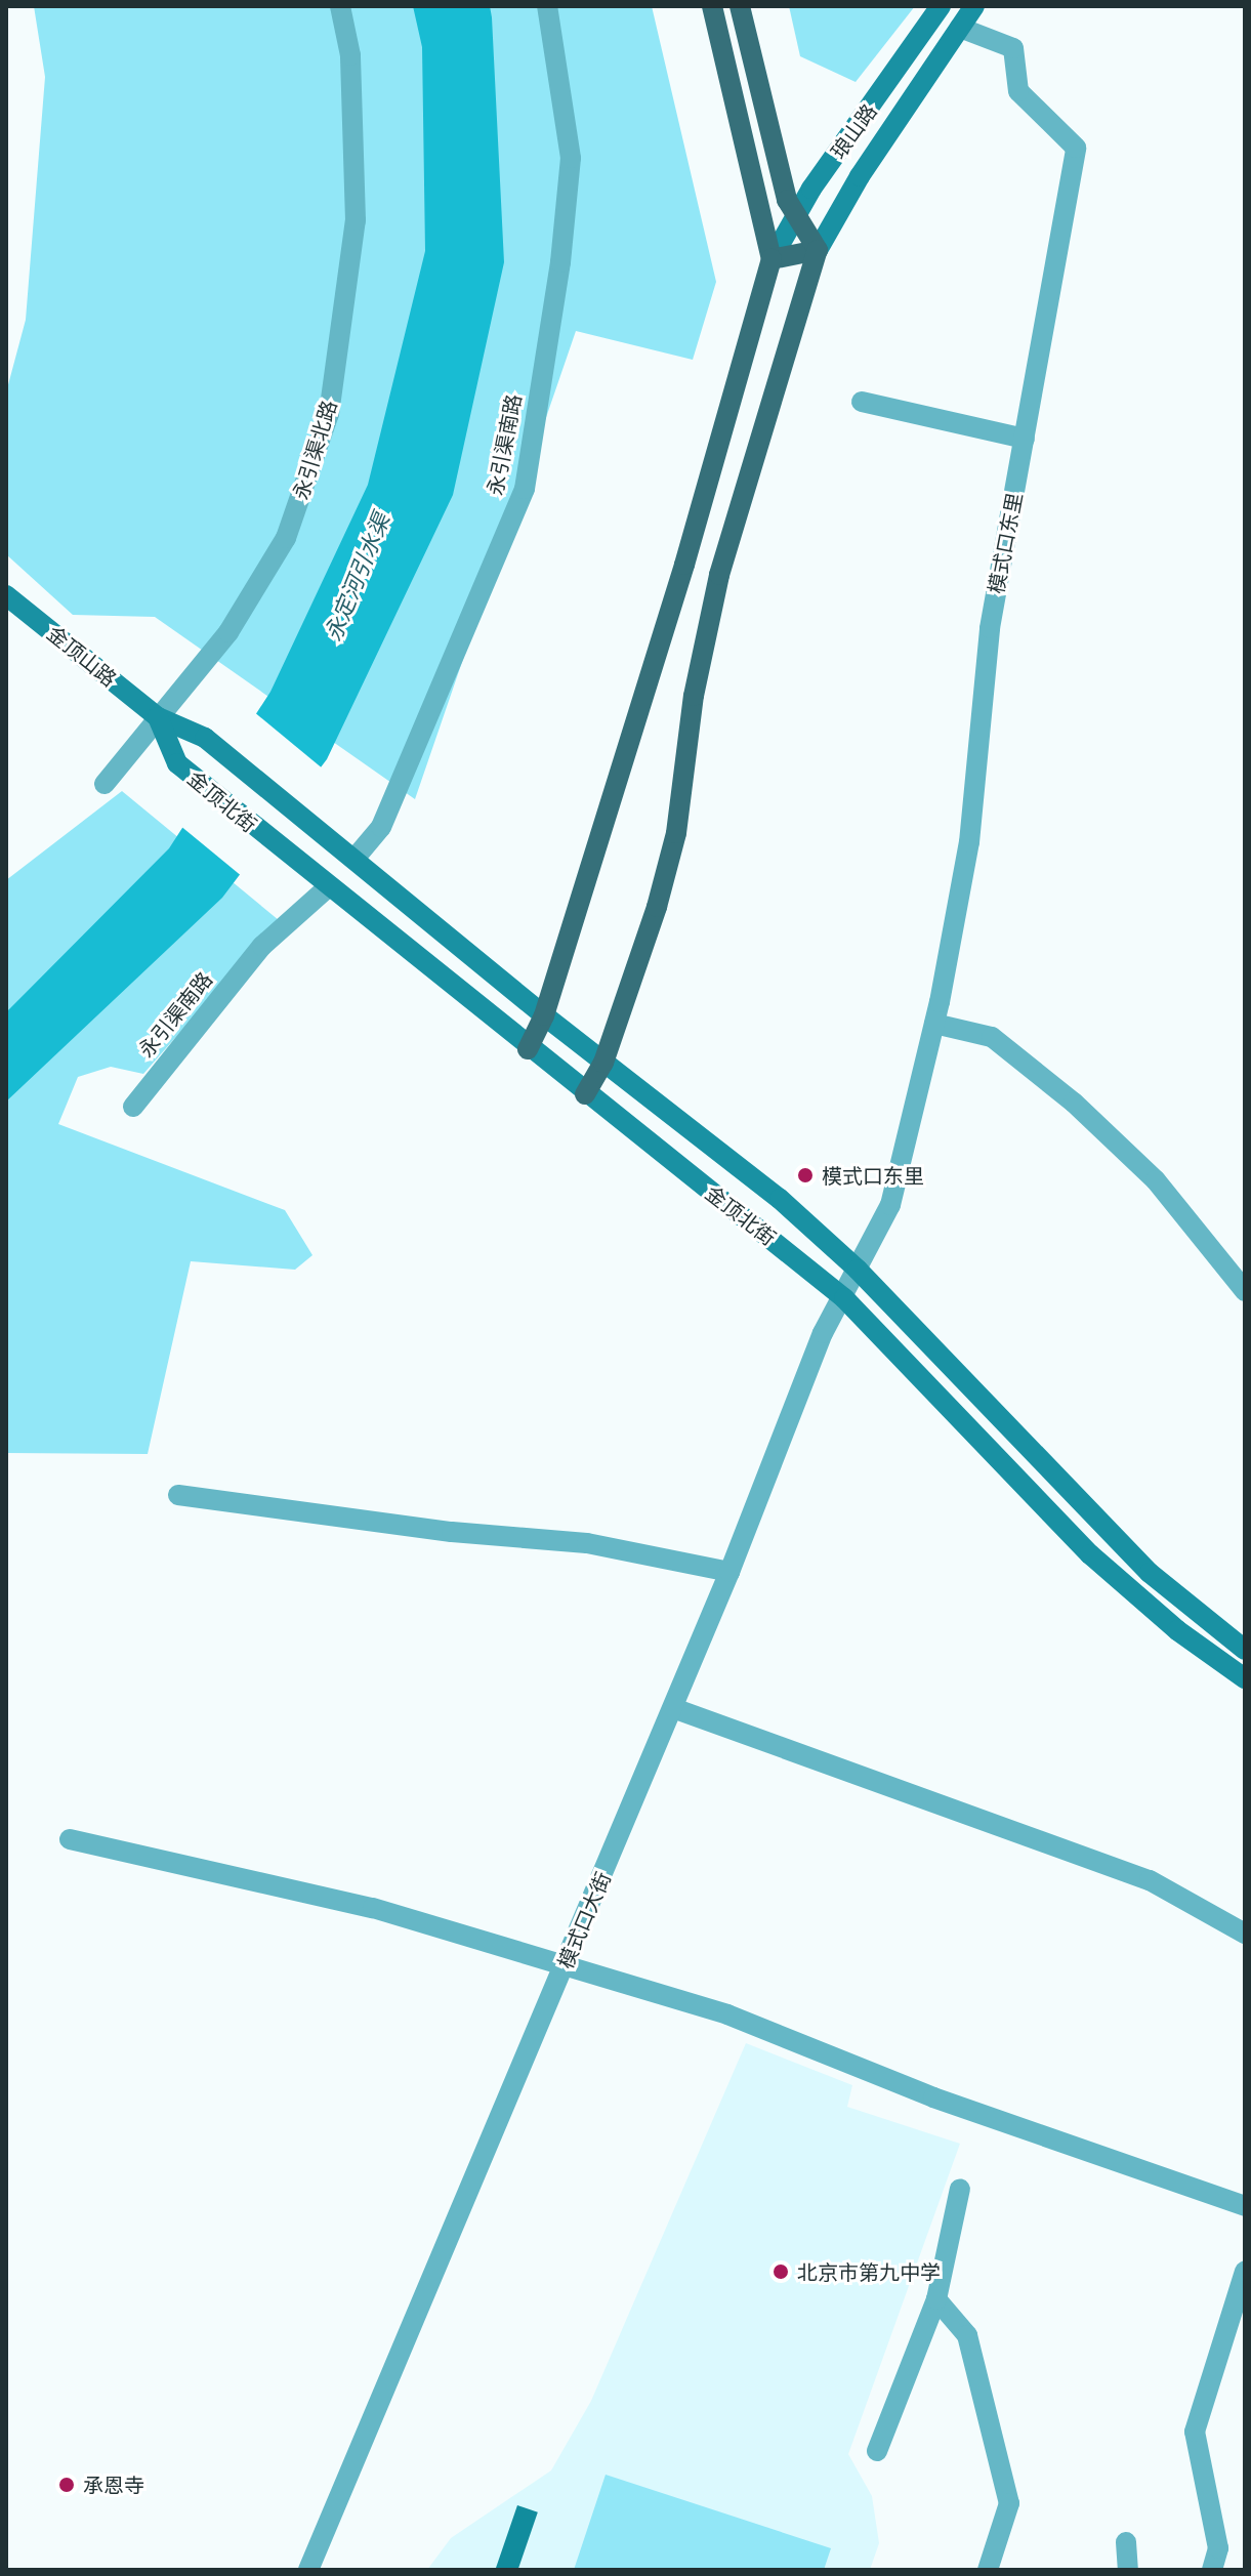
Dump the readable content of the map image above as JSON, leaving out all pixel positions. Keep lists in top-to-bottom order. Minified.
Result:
{"streets":{"main road":["琅山路","金顶山路","金顶北街"],"street":["永引渠南路","永引渠北路","模式口东里","模式口大街"]},"crossings":[["琅山路","模式口东里"],["永引渠南路","金顶北街"],["永引渠北路","金顶山路"],["永引渠北路","金顶北街"],["模式口东里","金顶北街"],["模式口东里","模式口大街"],["金顶山路","金顶北街"],["金顶北街","模式口大街"]],"water":["永定河引水渠"],"places":["模式口东里","北京市第九中学","承恩寺"]}
